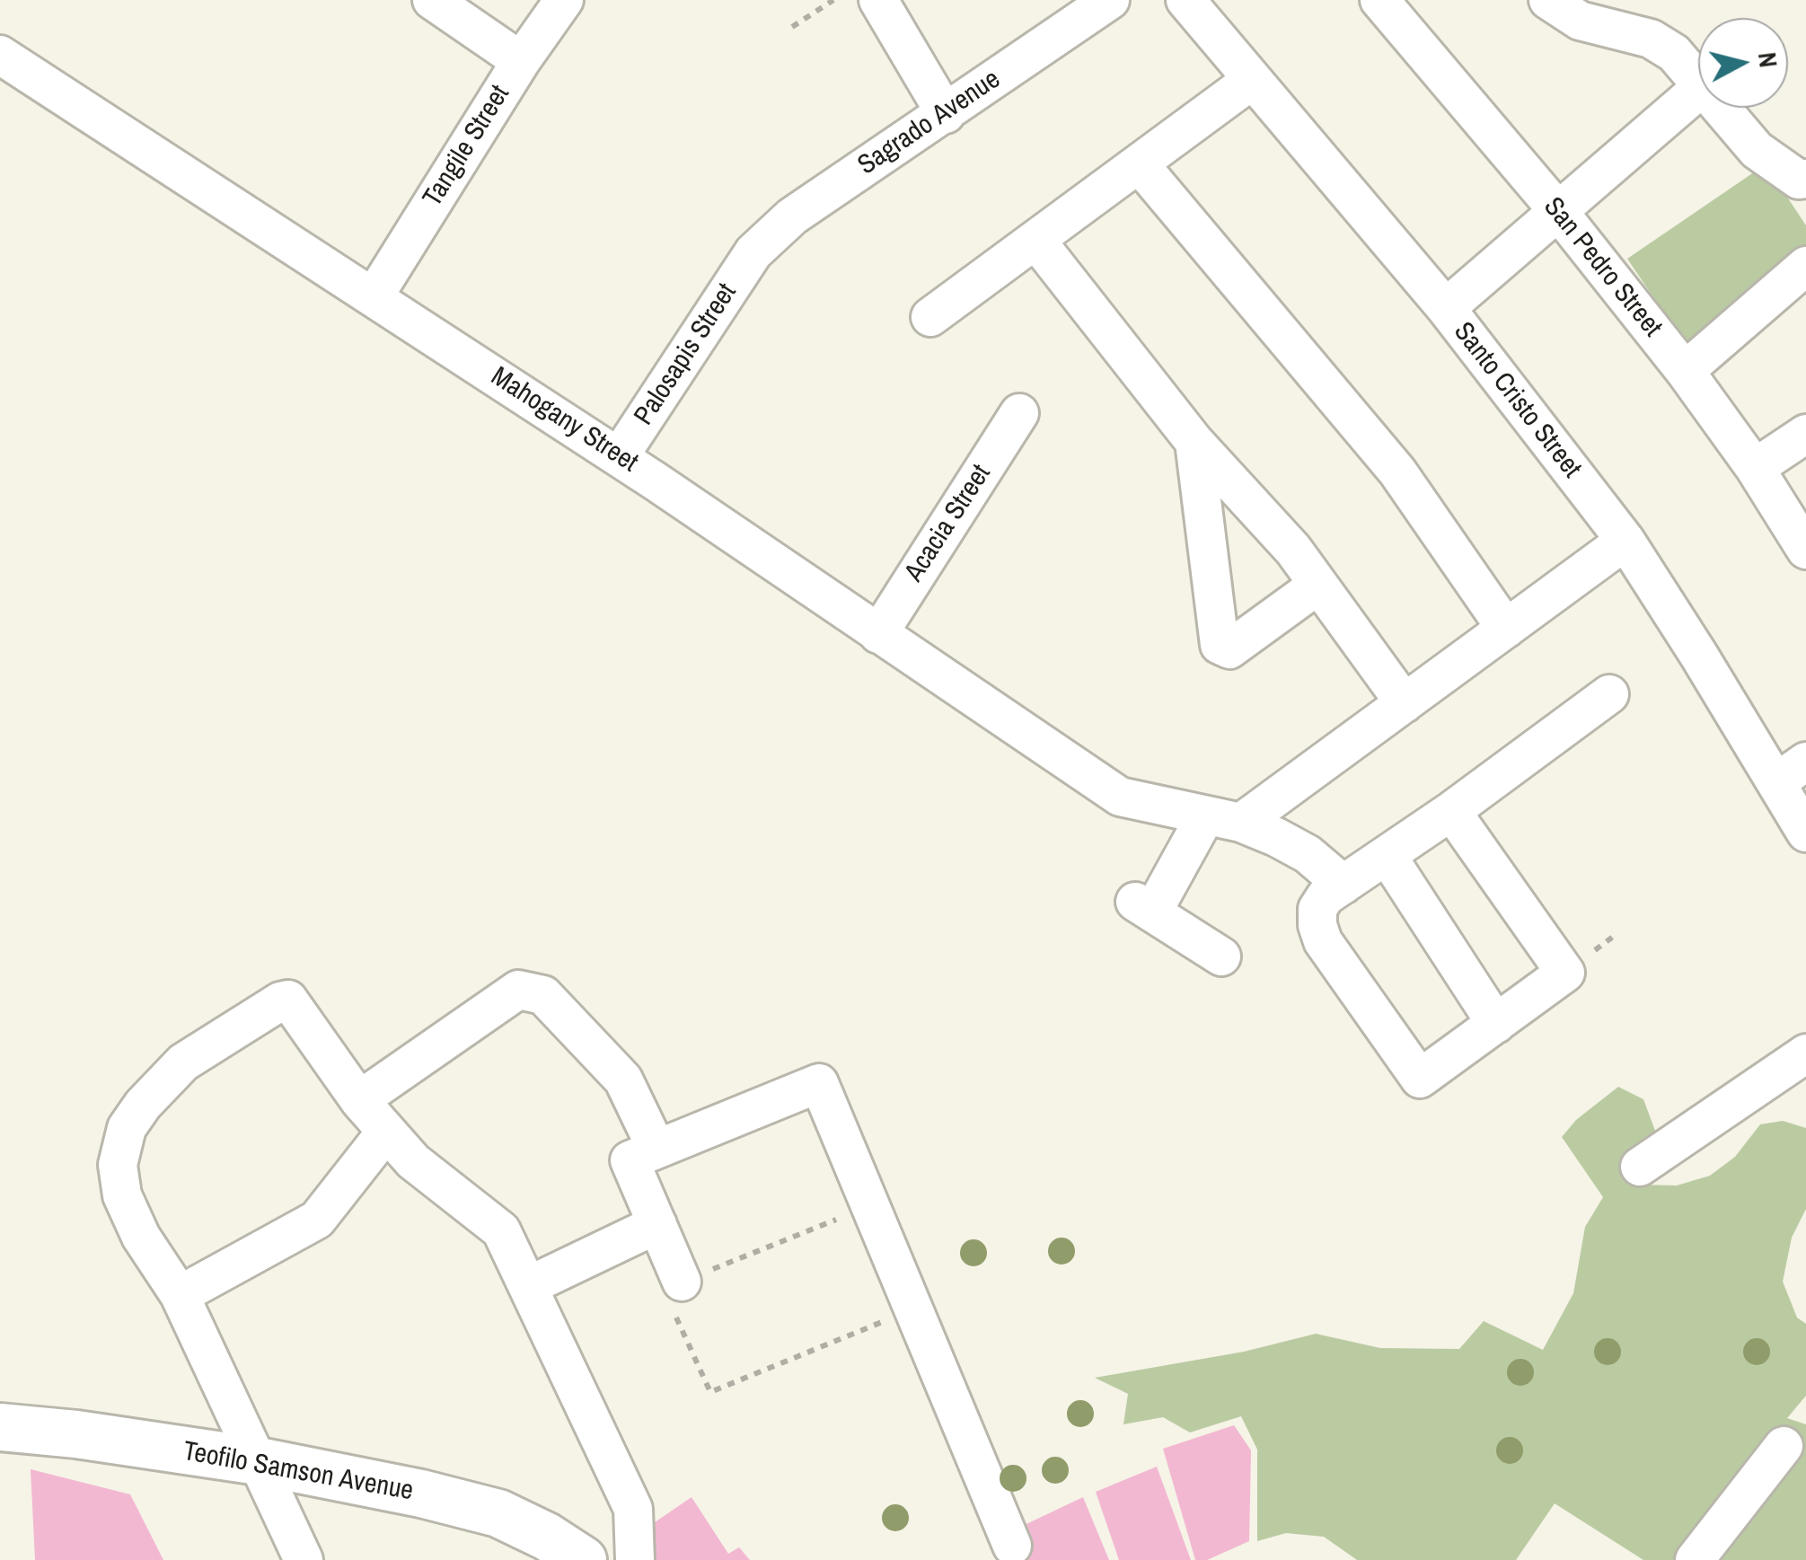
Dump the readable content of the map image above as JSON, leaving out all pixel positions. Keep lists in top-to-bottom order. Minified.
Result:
{"streets":{"main road":["Teofilo Samson Avenue"],"street":["Sagrado Avenue","Tangile Street","San Pedro Street","Palosapis Street","Santo Cristo Street","Mahogany Street","Acacia Street"]},"crossings":[["Sagrado Avenue","Palosapis Street"],["Tangile Street","Mahogany Street"],["Palosapis Street","Mahogany Street"],["Mahogany Street","Acacia Street"]],"north":"right"}
